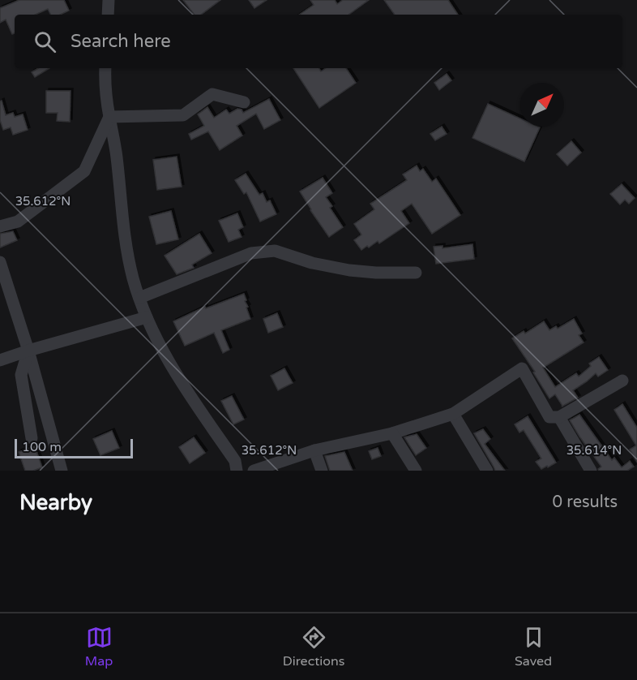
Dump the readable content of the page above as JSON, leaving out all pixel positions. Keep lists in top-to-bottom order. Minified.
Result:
{"scale_bar":"100 m","north":"top right","page":{"search":"Search here","scale":"100 m","heading":["Nearby","0 results"],"nav":["Map","Directions","Saved"]},"coordinates":["35.612°N","35.614°N"]}
